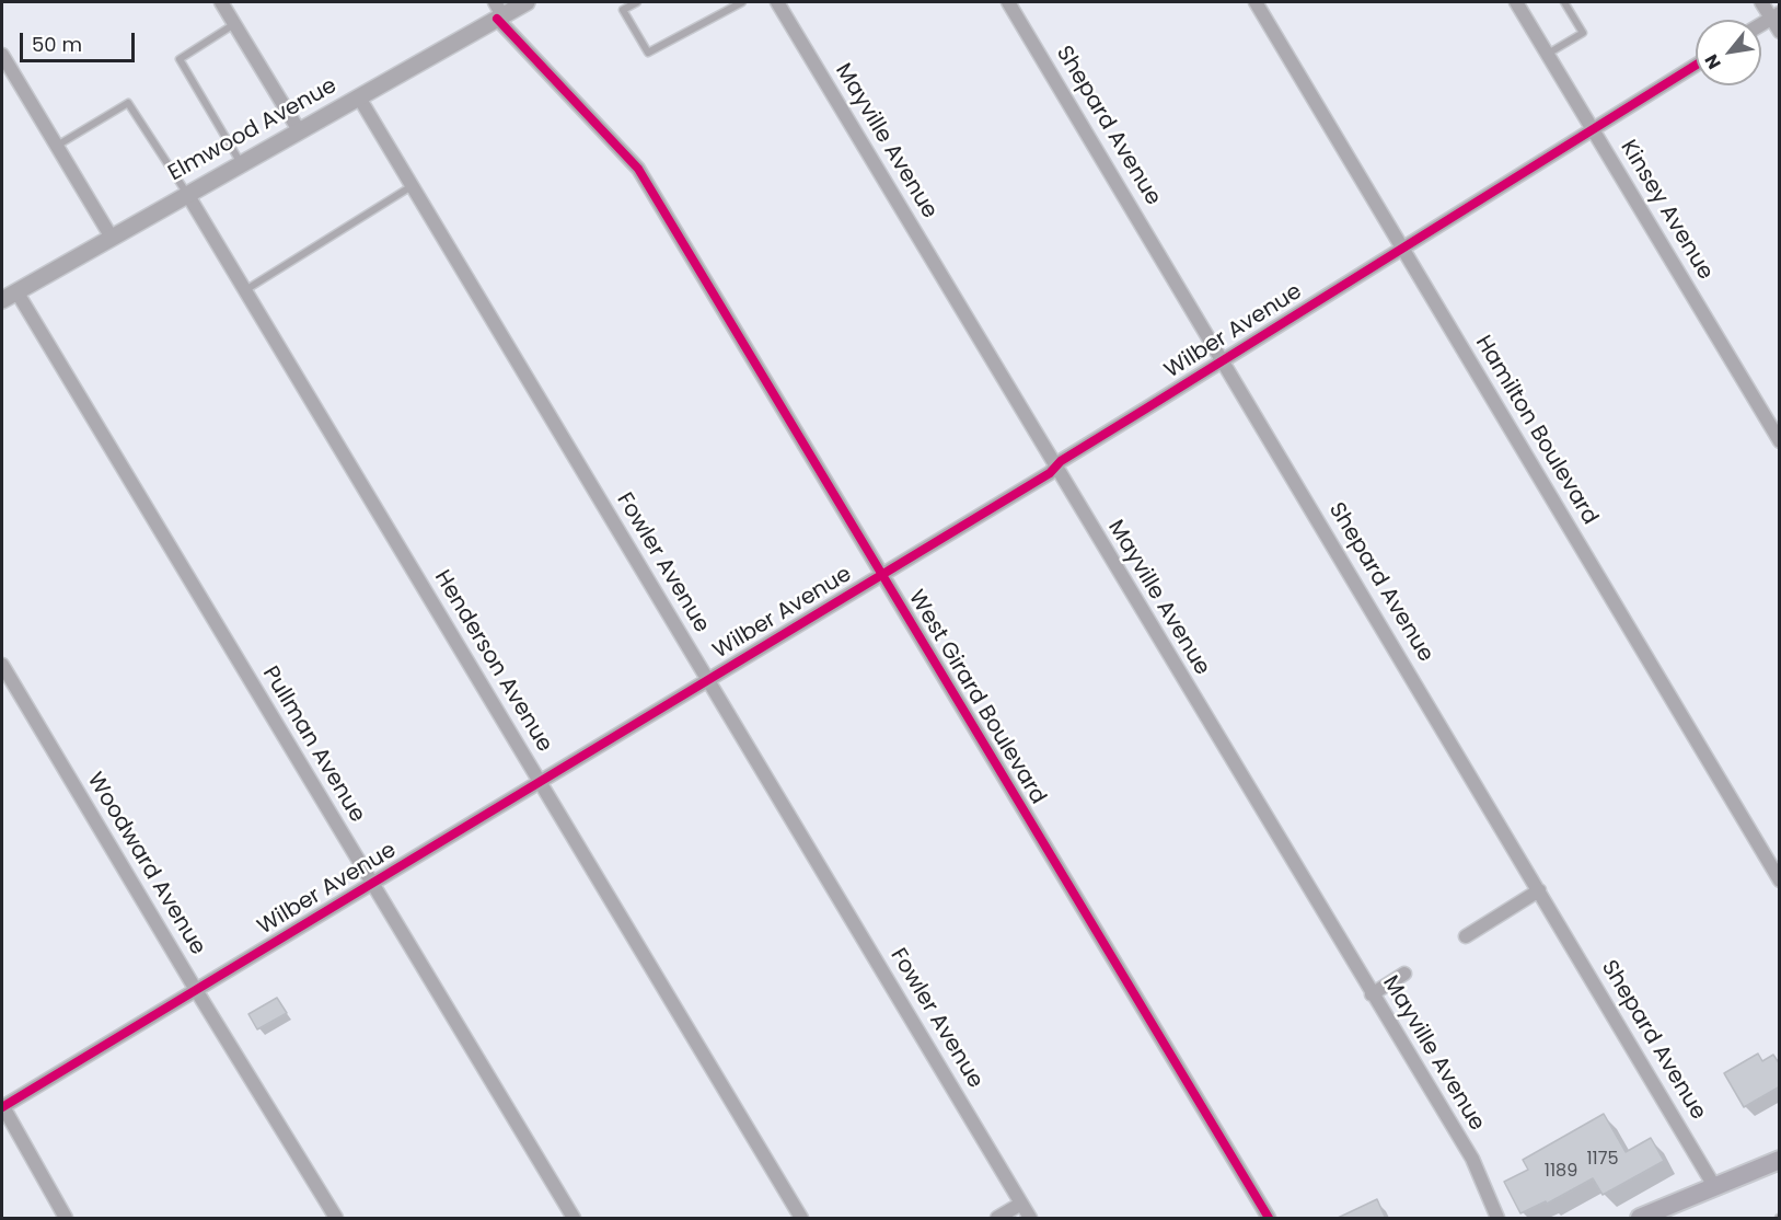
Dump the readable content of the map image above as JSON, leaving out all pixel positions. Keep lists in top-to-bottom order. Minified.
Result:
{"streets":{"street":["Shepard Avenue","Elmwood Avenue","Mayville Avenue","Kinsey Avenue","Wilber Avenue","Hamilton Boulevard","Fowler Avenue","Henderson Avenue","West Girard Boulevard","Pullman Avenue","Woodward Avenue"]},"crossings":[["Shepard Avenue","Wilber Avenue"],["Elmwood Avenue","Fowler Avenue"],["Elmwood Avenue","Henderson Avenue"],["Elmwood Avenue","West Girard Boulevard"],["Elmwood Avenue","Pullman Avenue"],["Mayville Avenue","Wilber Avenue"],["Kinsey Avenue","Wilber Avenue"],["Wilber Avenue","Hamilton Boulevard"],["Wilber Avenue","Fowler Avenue"],["Wilber Avenue","Henderson Avenue"],["Wilber Avenue","West Girard Boulevard"],["Wilber Avenue","Pullman Avenue"],["Wilber Avenue","Woodward Avenue"]],"house_numbers":["1175","1189"],"scale_bar":"50 m","north":"bottom left"}
